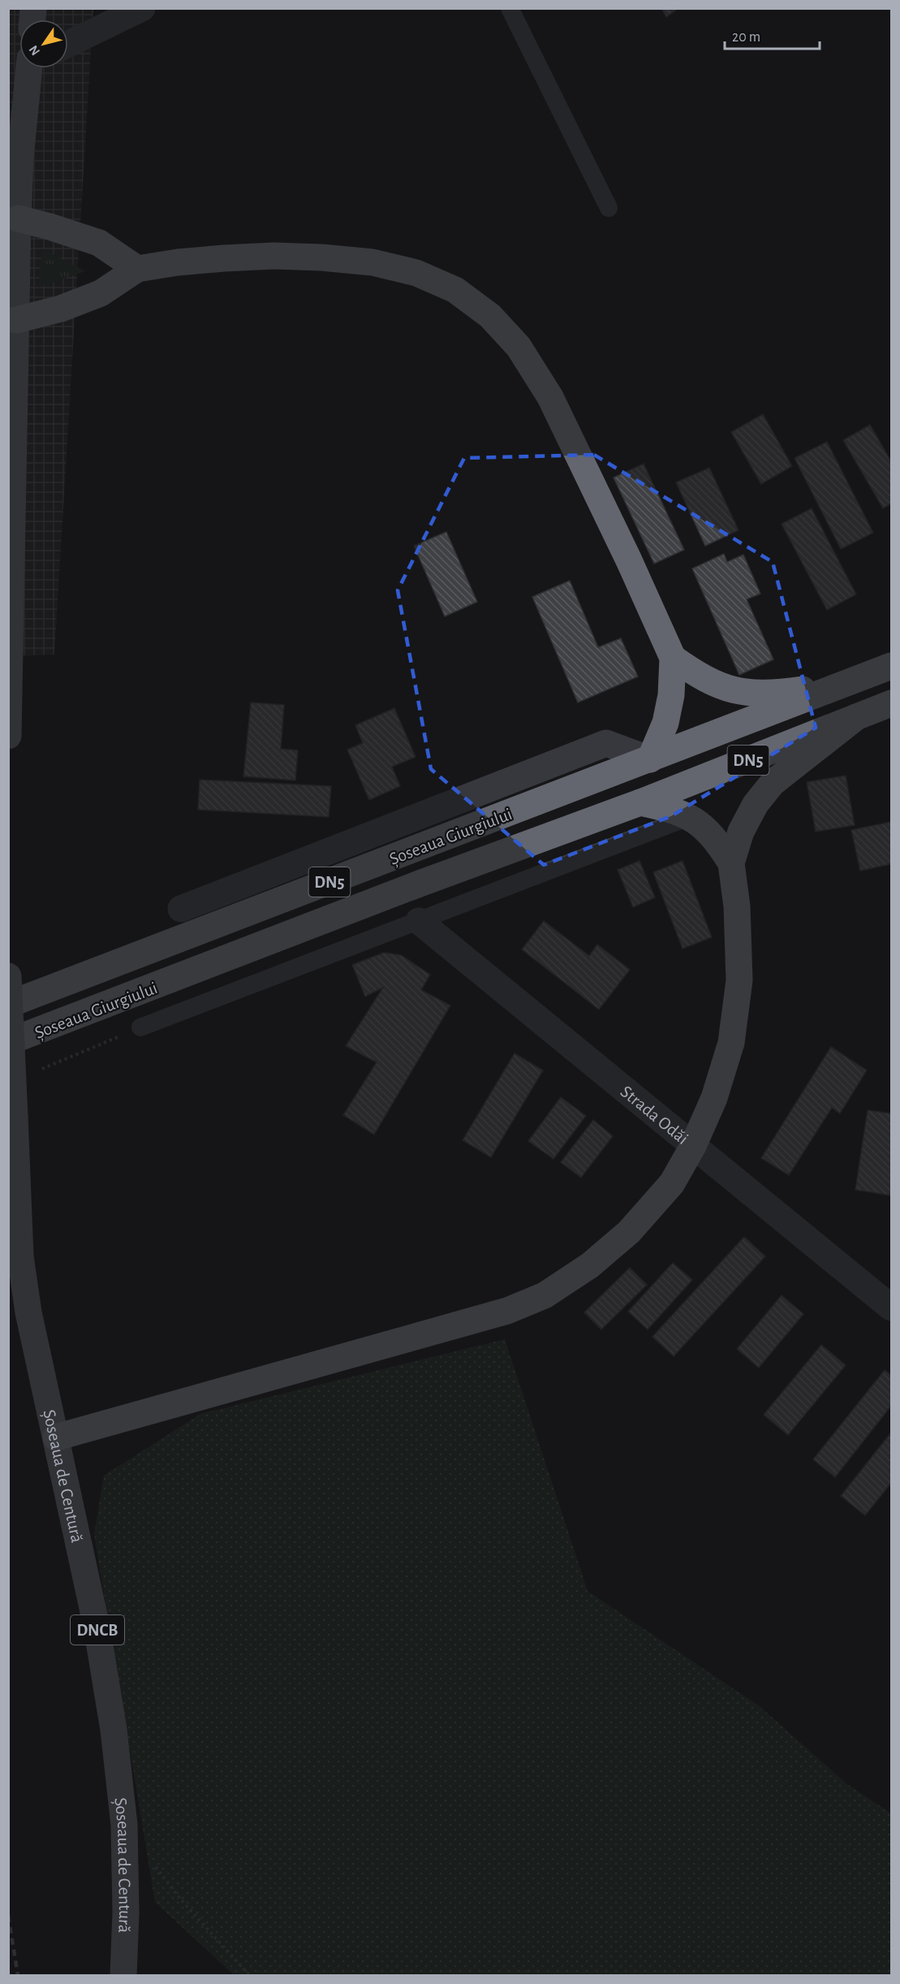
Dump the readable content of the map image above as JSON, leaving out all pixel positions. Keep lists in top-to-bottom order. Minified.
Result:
{"streets":{"highway":["DN5","Șoseaua Giurgiului"],"main road":["Șoseaua de Centură","DNCB"],"street":["Strada Odăi"]},"crossings":[["Șoseaua Giurgiului","Strada Odăi"]],"scale_bar":"20 m","north":"bottom left"}
